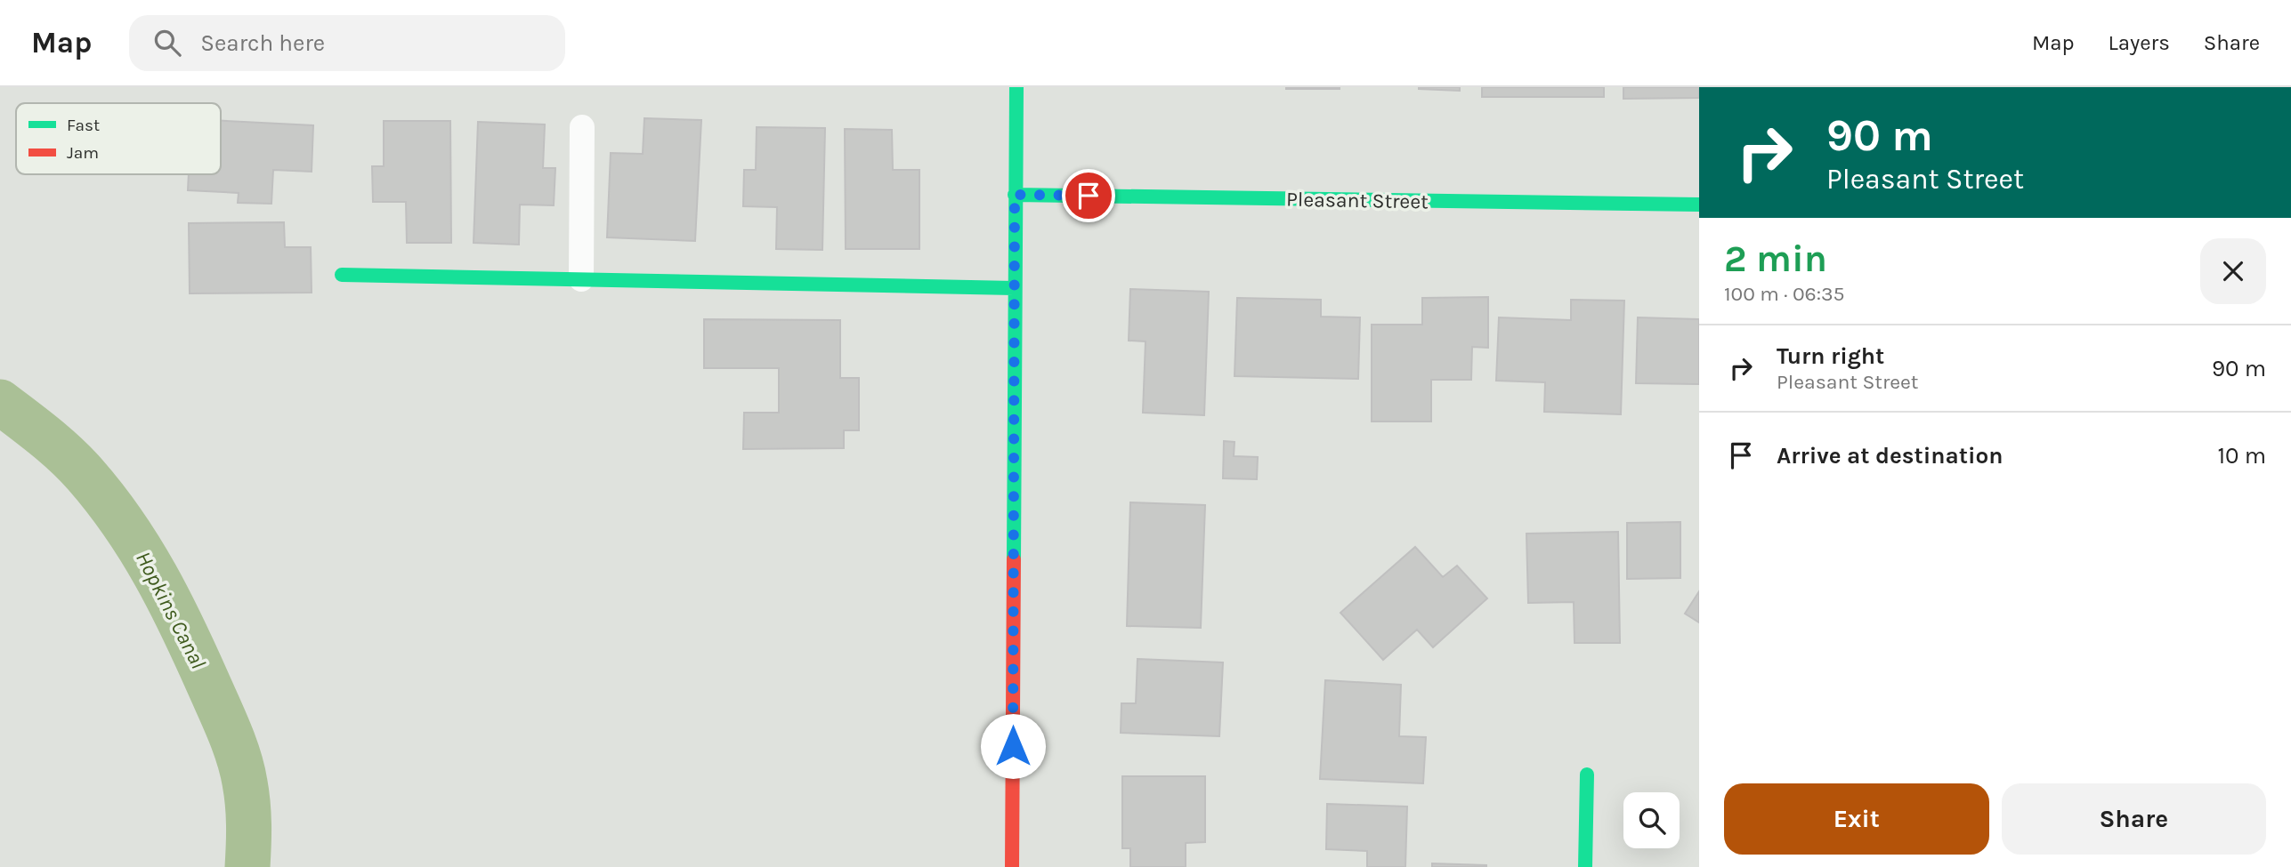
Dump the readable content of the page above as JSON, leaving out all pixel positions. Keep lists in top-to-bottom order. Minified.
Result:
{"streets":{"street":["Pleasant Street"]},"water":["Hopkins Canal"],"legend":["Fast","Jam"],"page":{"header":"Map","search":"Search here","nav":["Map","Layers","Share"],"turn":["90 m","Pleasant Street"],"heading":["2 min","100 m · 06:35"],"list":[{"name":"Turn right","note":"Pleasant Street","value":"90 m"},{"name":"Arrive at destination","value":"10 m"}],"buttons":["Exit","Share"]}}
